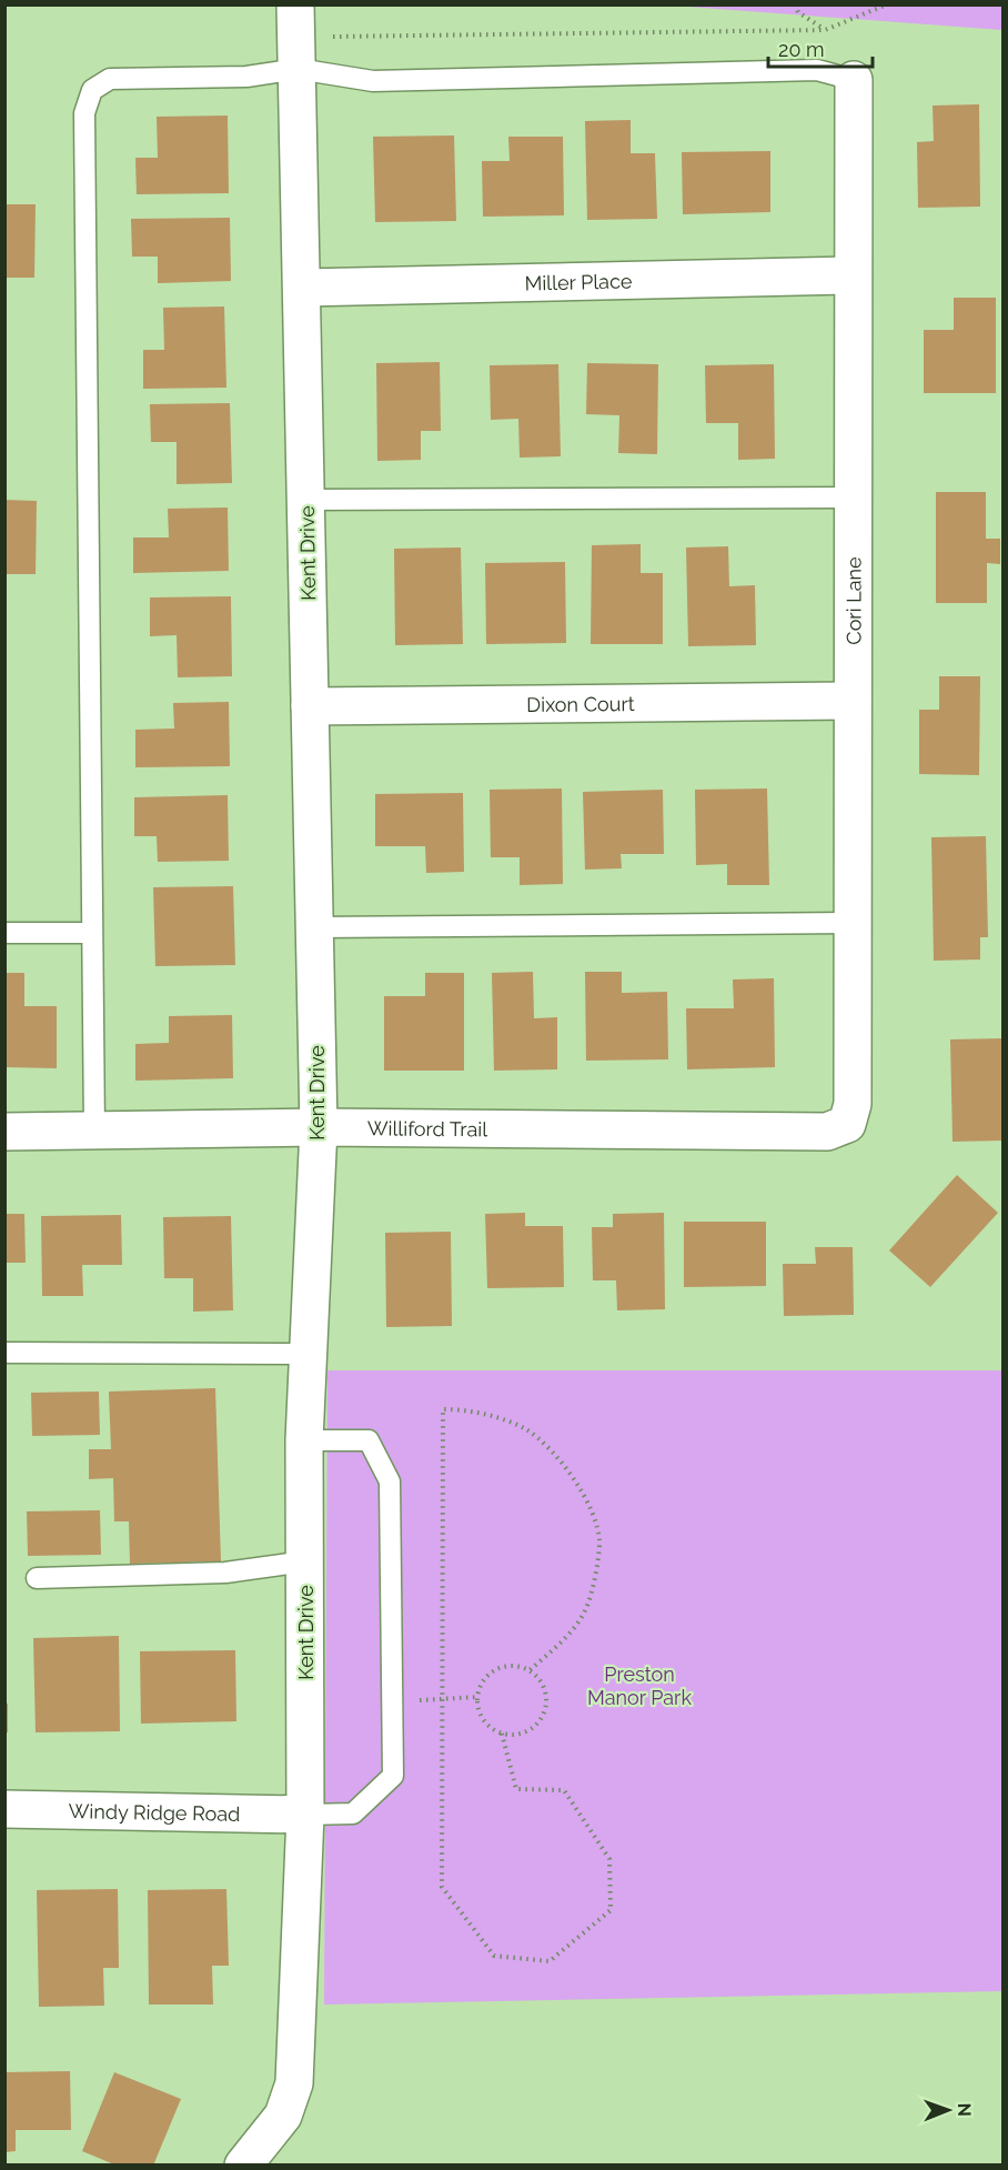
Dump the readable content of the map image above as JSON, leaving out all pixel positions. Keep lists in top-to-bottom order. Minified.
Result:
{"streets":{"street":["Miller Place","Kent Drive","Cori Lane","Dixon Court","Williford Trail","Windy Ridge Road"]},"crossings":[["Miller Place","Kent Drive"],["Miller Place","Cori Lane"],["Kent Drive","Dixon Court"],["Kent Drive","Williford Trail"],["Kent Drive","Windy Ridge Road"],["Cori Lane","Dixon Court"],["Cori Lane","Williford Trail"]],"parks":["Preston Manor Park"],"scale_bar":"20 m","north":"right"}
